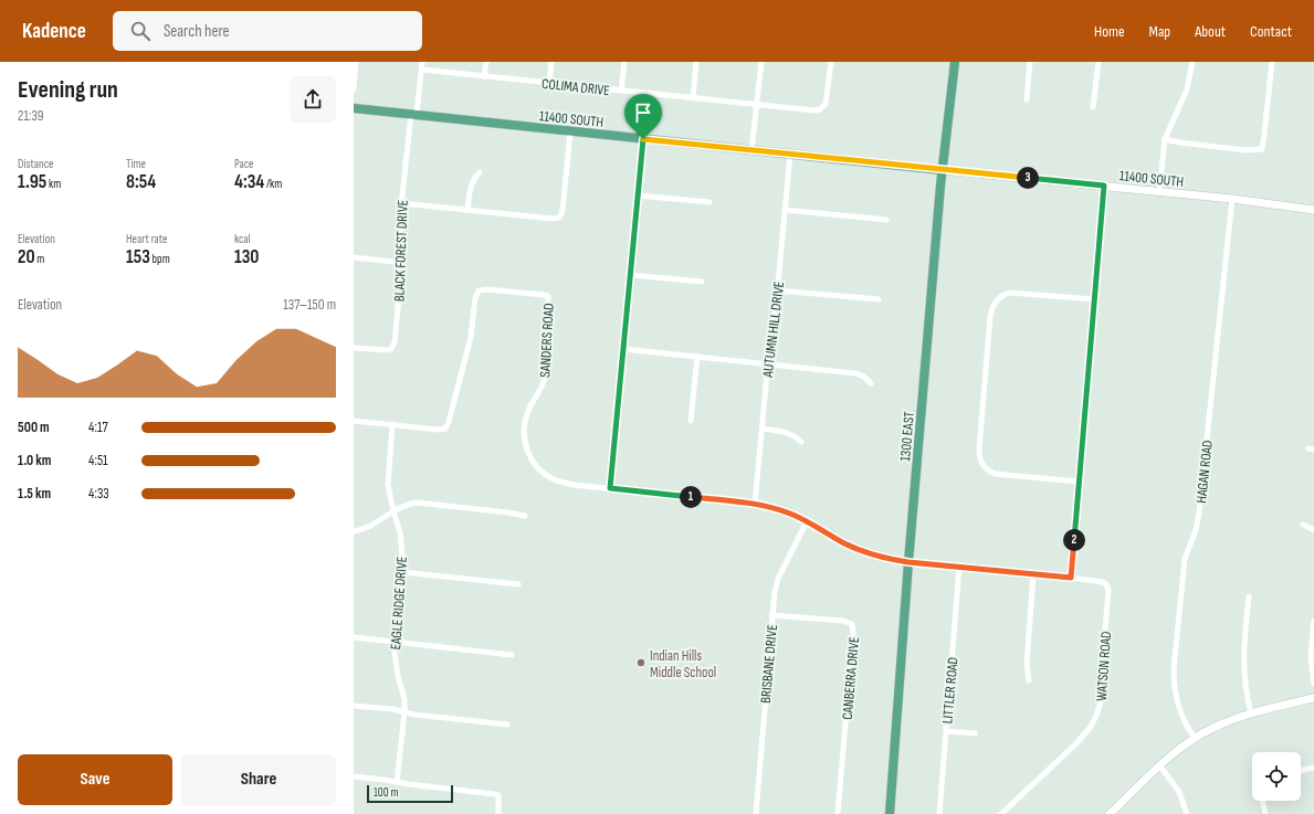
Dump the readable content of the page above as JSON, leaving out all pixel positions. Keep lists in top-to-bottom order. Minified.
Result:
{"streets":{"main road":["11400 SOUTH","1300 EAST"],"street":["COLIMA DRIVE","BLACK FOREST DRIVE","AUTUMN HILL DRIVE","SANDERS ROAD","HAGAN ROAD","EAGLE RIDGE DRIVE","BRISBANE DRIVE","WATSON ROAD","CANBERRA DRIVE","LITTLER ROAD"]},"crossings":[["COLIMA DRIVE","BLACK FOREST DRIVE"],["11400 SOUTH","BLACK FOREST DRIVE"],["11400 SOUTH","AUTUMN HILL DRIVE"],["11400 SOUTH","1300 EAST"],["11400 SOUTH","HAGAN ROAD"],["AUTUMN HILL DRIVE","SANDERS ROAD"],["SANDERS ROAD","1300 EAST"],["SANDERS ROAD","EAGLE RIDGE DRIVE"],["SANDERS ROAD","BRISBANE DRIVE"],["SANDERS ROAD","WATSON ROAD"],["SANDERS ROAD","LITTLER ROAD"],["BRISBANE DRIVE","CANBERRA DRIVE"]],"places":["Indian Hills Middle School"],"scale_bar":"100 m","page":{"header":"Kadence","search":"Search here","nav":["Home","Map","About","Contact"],"heading":["Evening run","21:39"],"stats":[["Distance","1.95 km"],["Time","8:54"],["Pace","4:34 /km"],["Elevation","20 m"],["Heart rate","153 bpm"],["kcal","130"]],"pins":["3","1","2"],"chart":["Elevation","137–150 m"],"list":[{"name":"500 m","note":"4:17"},{"name":"1.0 km","note":"4:51"},{"name":"1.5 km","note":"4:33"}],"buttons":["Save","Share"],"scale":"100 m"}}
